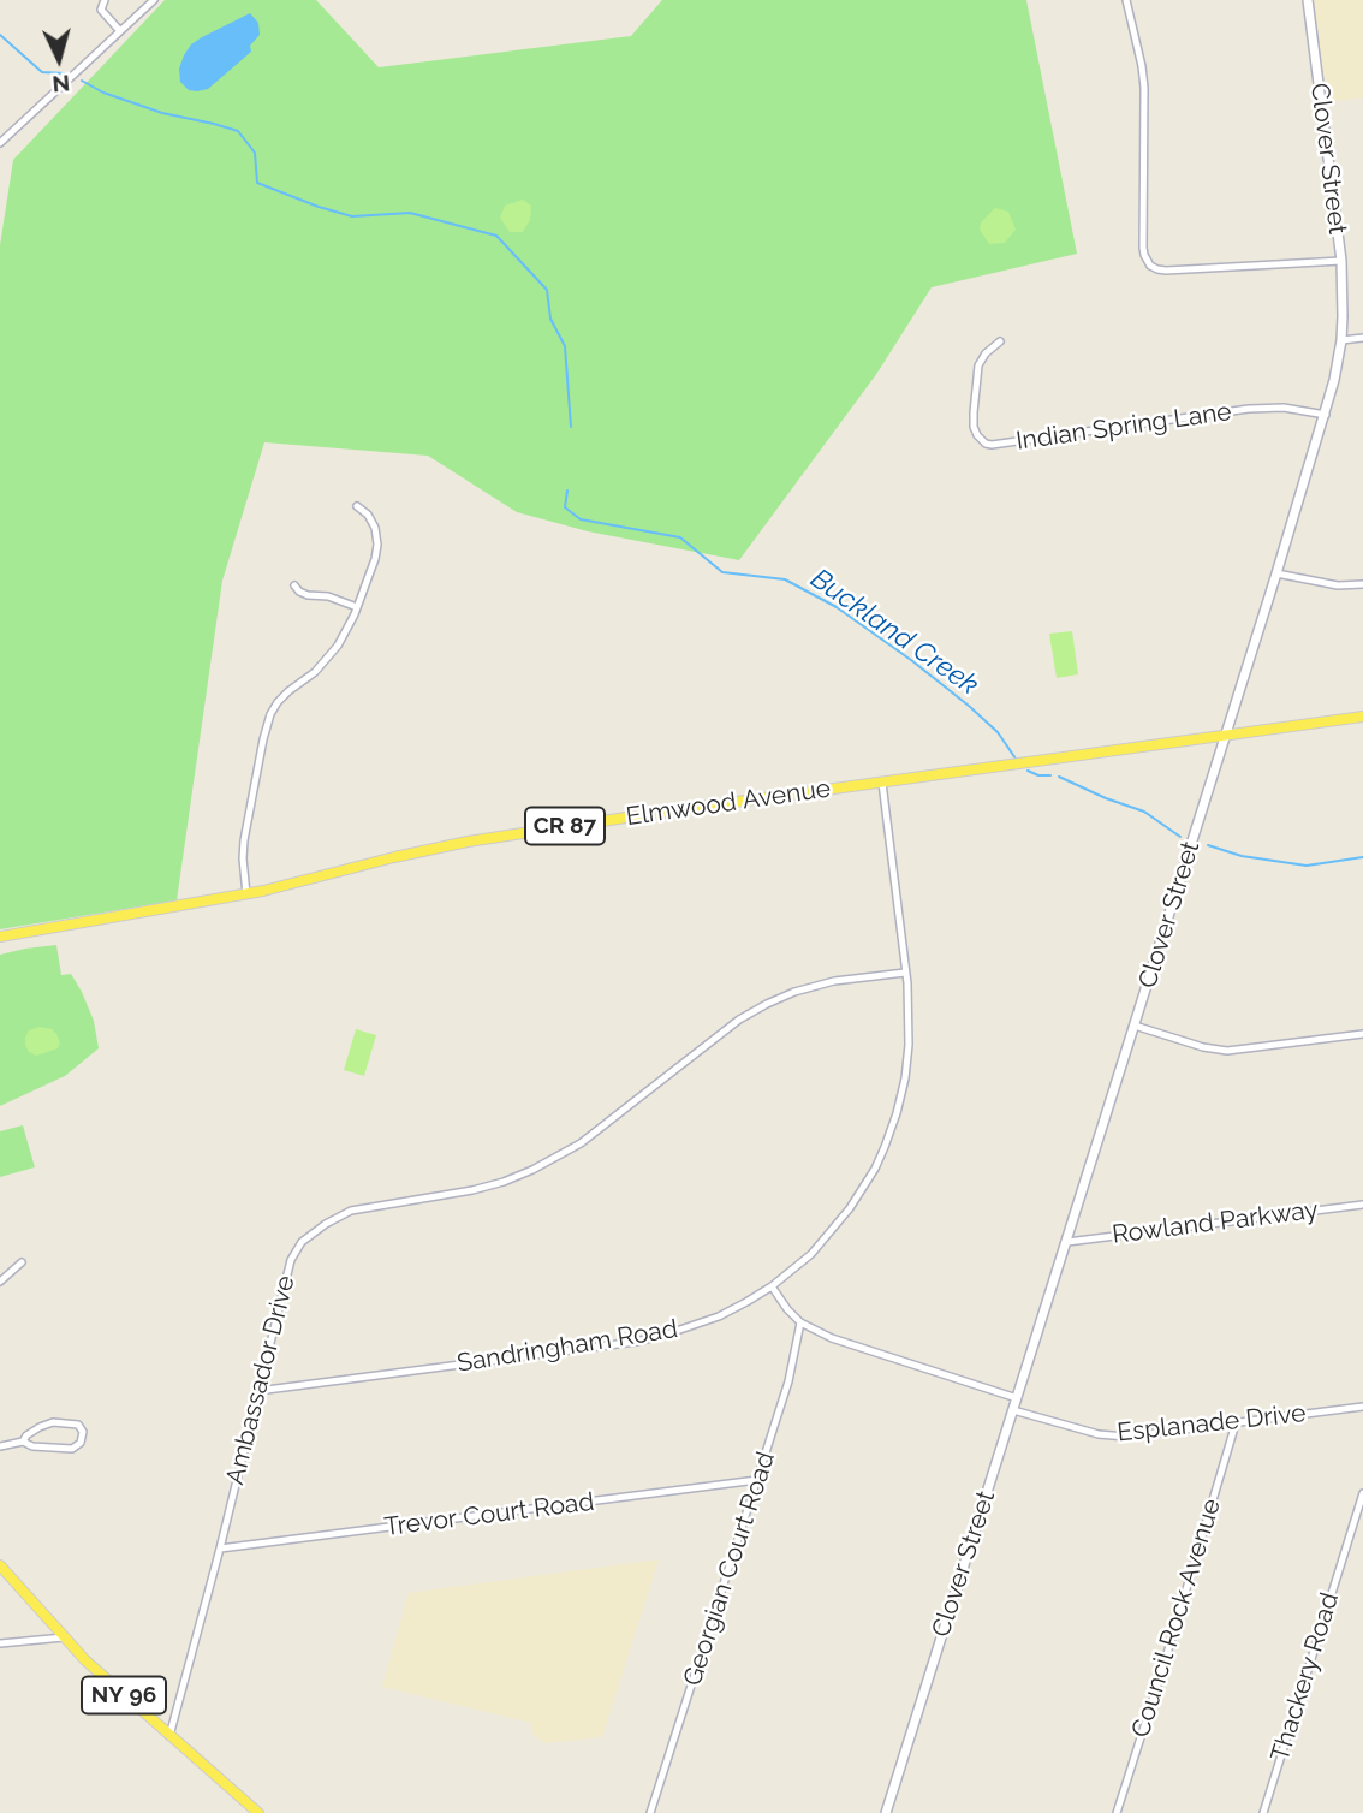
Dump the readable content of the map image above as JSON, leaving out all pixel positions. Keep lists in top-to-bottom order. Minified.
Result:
{"streets":{"main road":["Clover Street","Elmwood Avenue","CR 87","NY 96"],"street":["Indian Spring Lane","Rowland Parkway","Sandringham Road","Ambassador Drive","Esplanade Drive","Trevor Court Road","Georgian Court Road","Council Rock Avenue","Thackery Road"]},"crossings":[["Clover Street","Indian Spring Lane"],["Clover Street","Elmwood Avenue"],["Clover Street","Rowland Parkway"],["Clover Street","Esplanade Drive"],["Elmwood Avenue","Sandringham Road"],["Sandringham Road","Ambassador Drive"],["Ambassador Drive","Trevor Court Road"],["Ambassador Drive","NY 96"],["Esplanade Drive","Council Rock Avenue"],["Trevor Court Road","Georgian Court Road"]],"water":["Buckland Creek"],"north":"bottom"}
